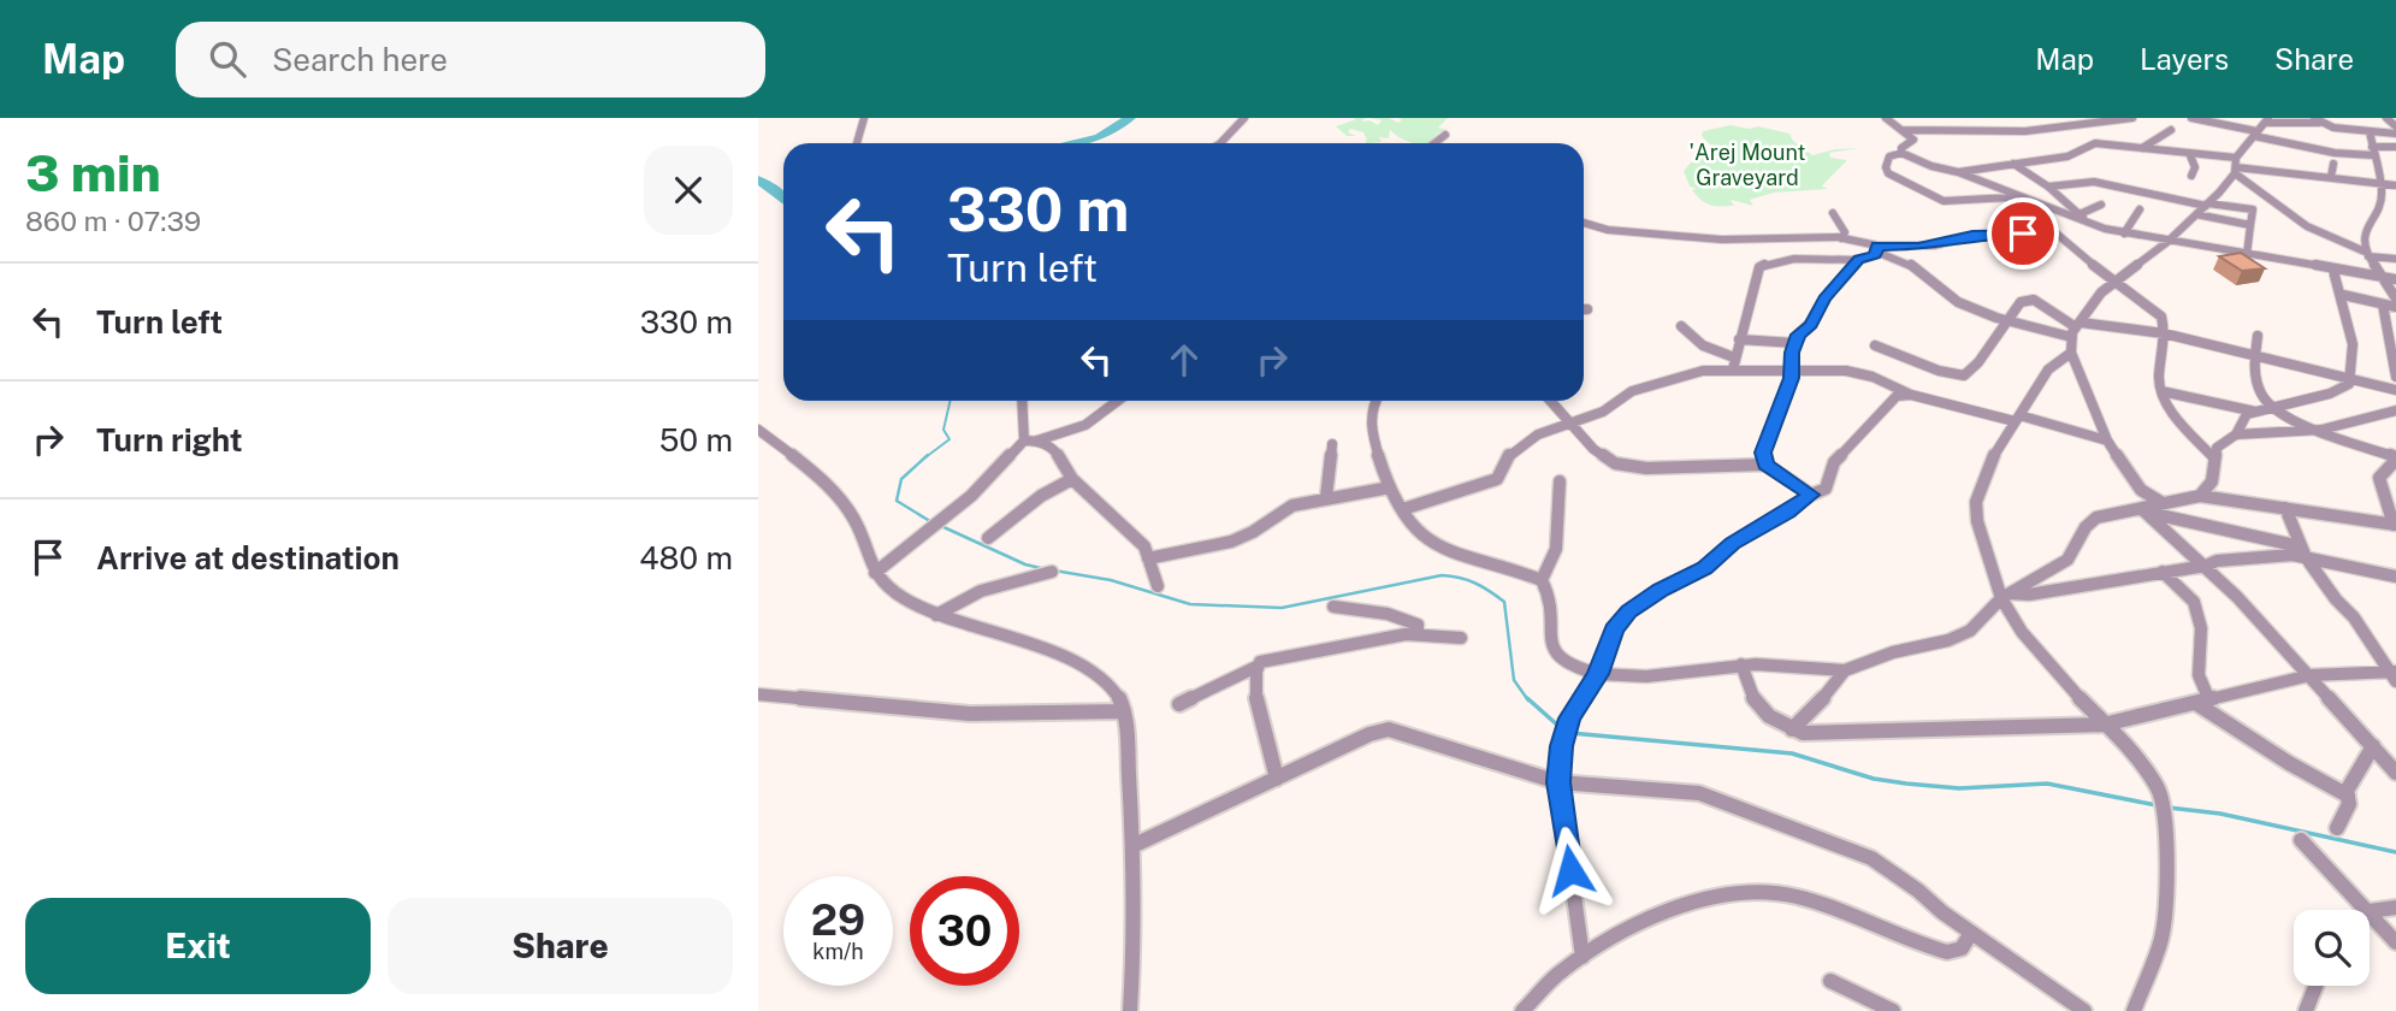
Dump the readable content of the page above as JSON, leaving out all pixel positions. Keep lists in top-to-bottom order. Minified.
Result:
{"parks":["'Arej Mount Graveyard"],"page":{"header":"Map","search":"Search here","nav":["Map","Layers","Share"],"heading":["3 min","860 m · 07:39"],"turn":["330 m","Turn left"],"list":[{"name":"Turn left","value":"330 m"},{"name":"Turn right","value":"50 m"},{"name":"Arrive at destination","value":"480 m"}],"speed":"29 km/h","limit":"30","buttons":["Exit","Share"]}}
